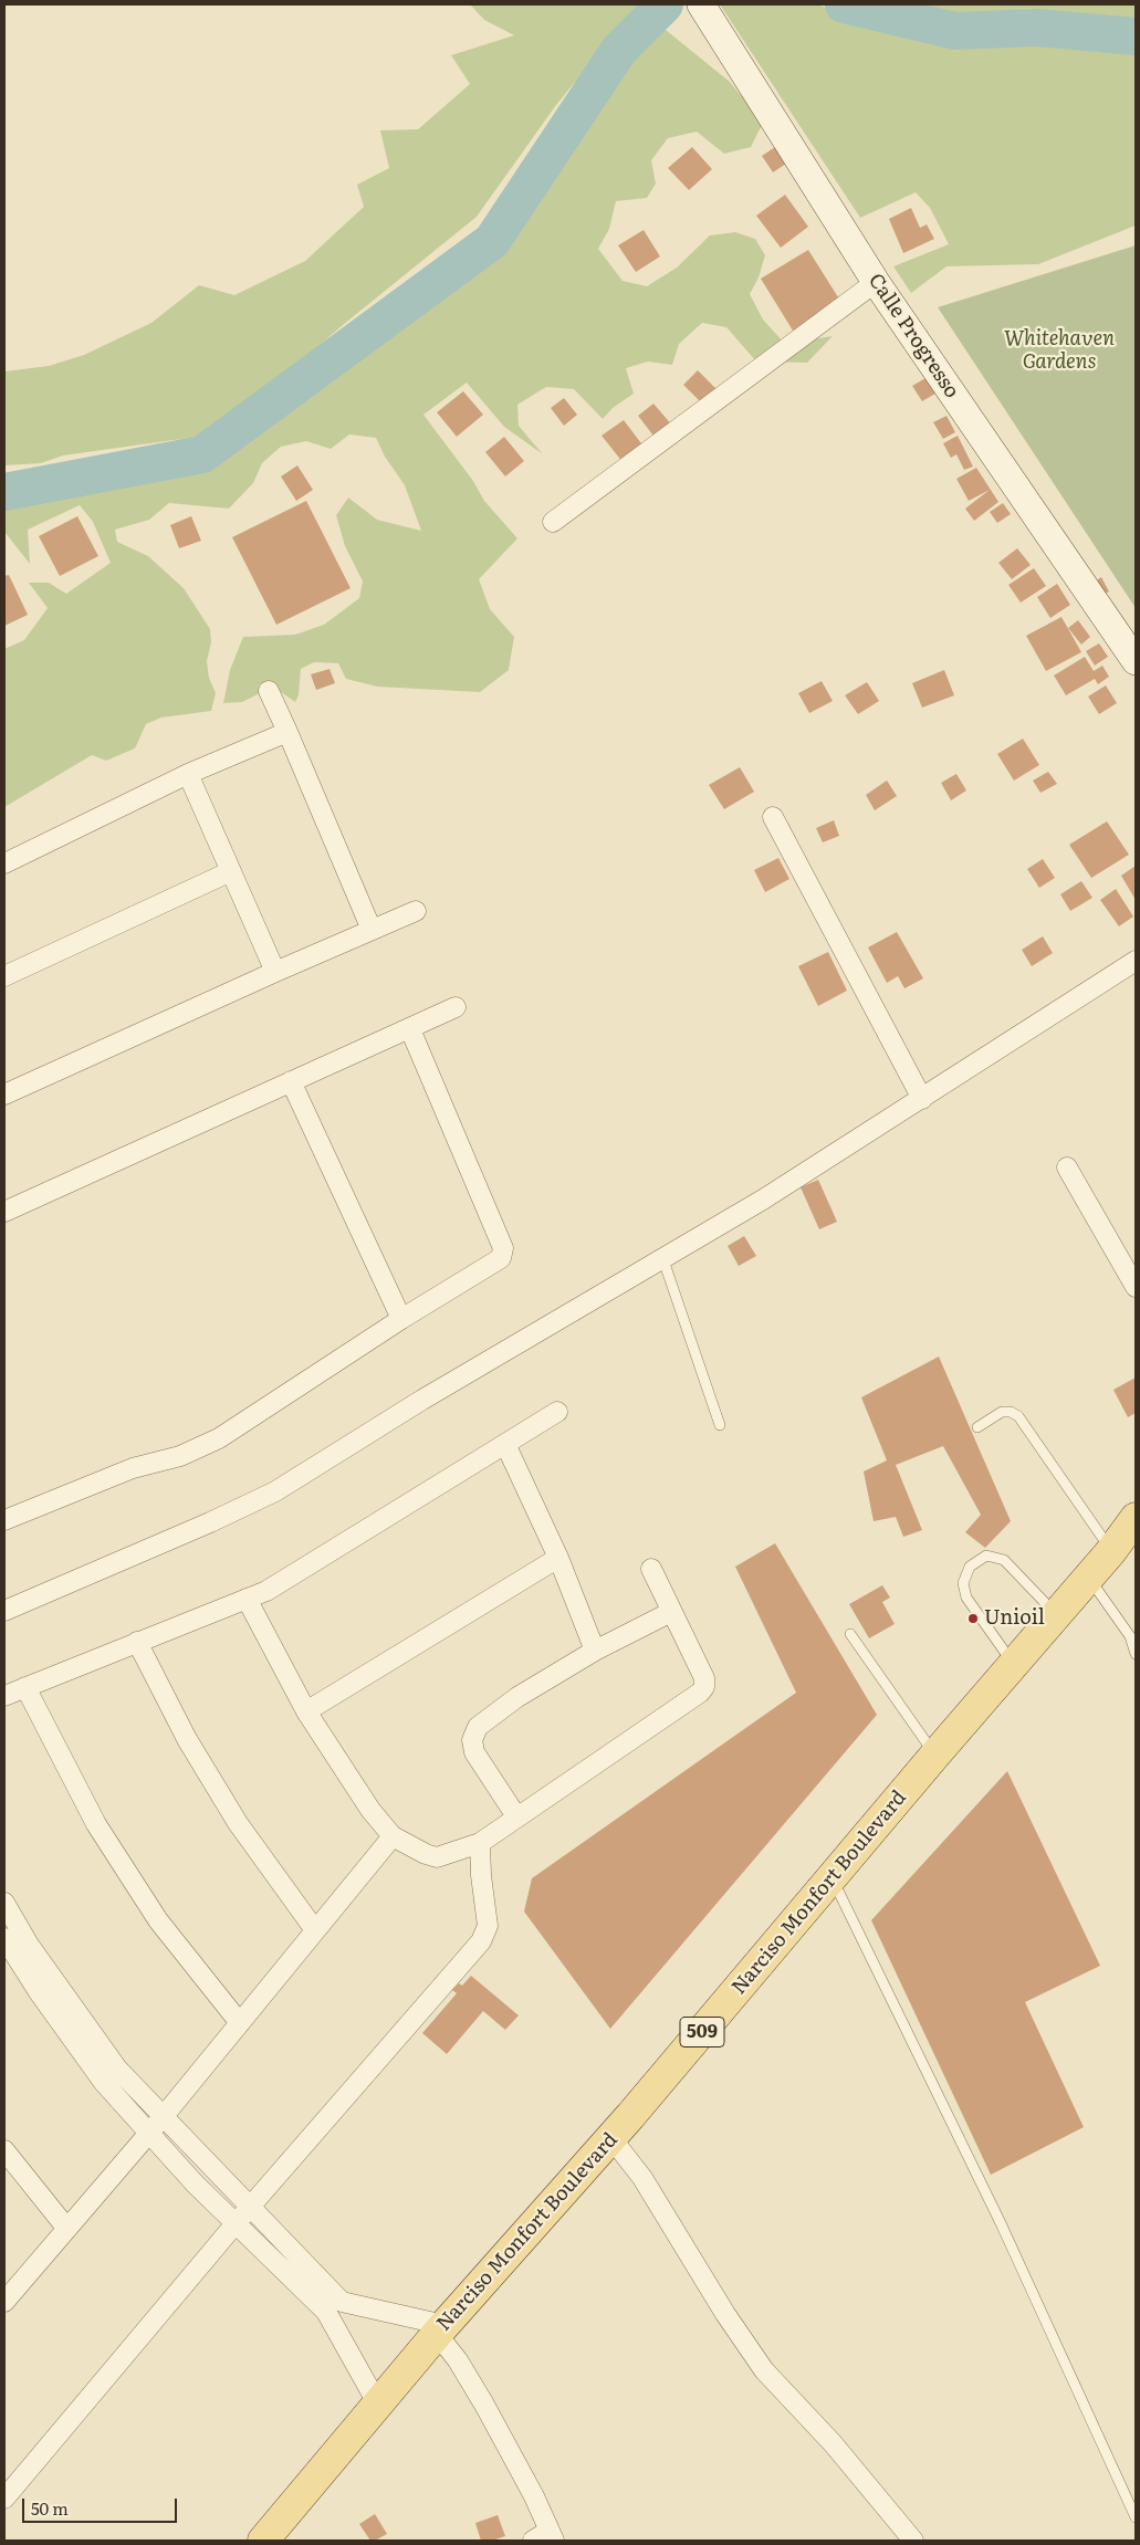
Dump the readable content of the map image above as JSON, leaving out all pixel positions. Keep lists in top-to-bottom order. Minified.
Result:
{"streets":{"main road":["Calle Progresso","Narciso Monfort Boulevard","509"]},"parks":["Whitehaven Gardens"],"places":["Unioil"],"scale_bar":"50 m"}
